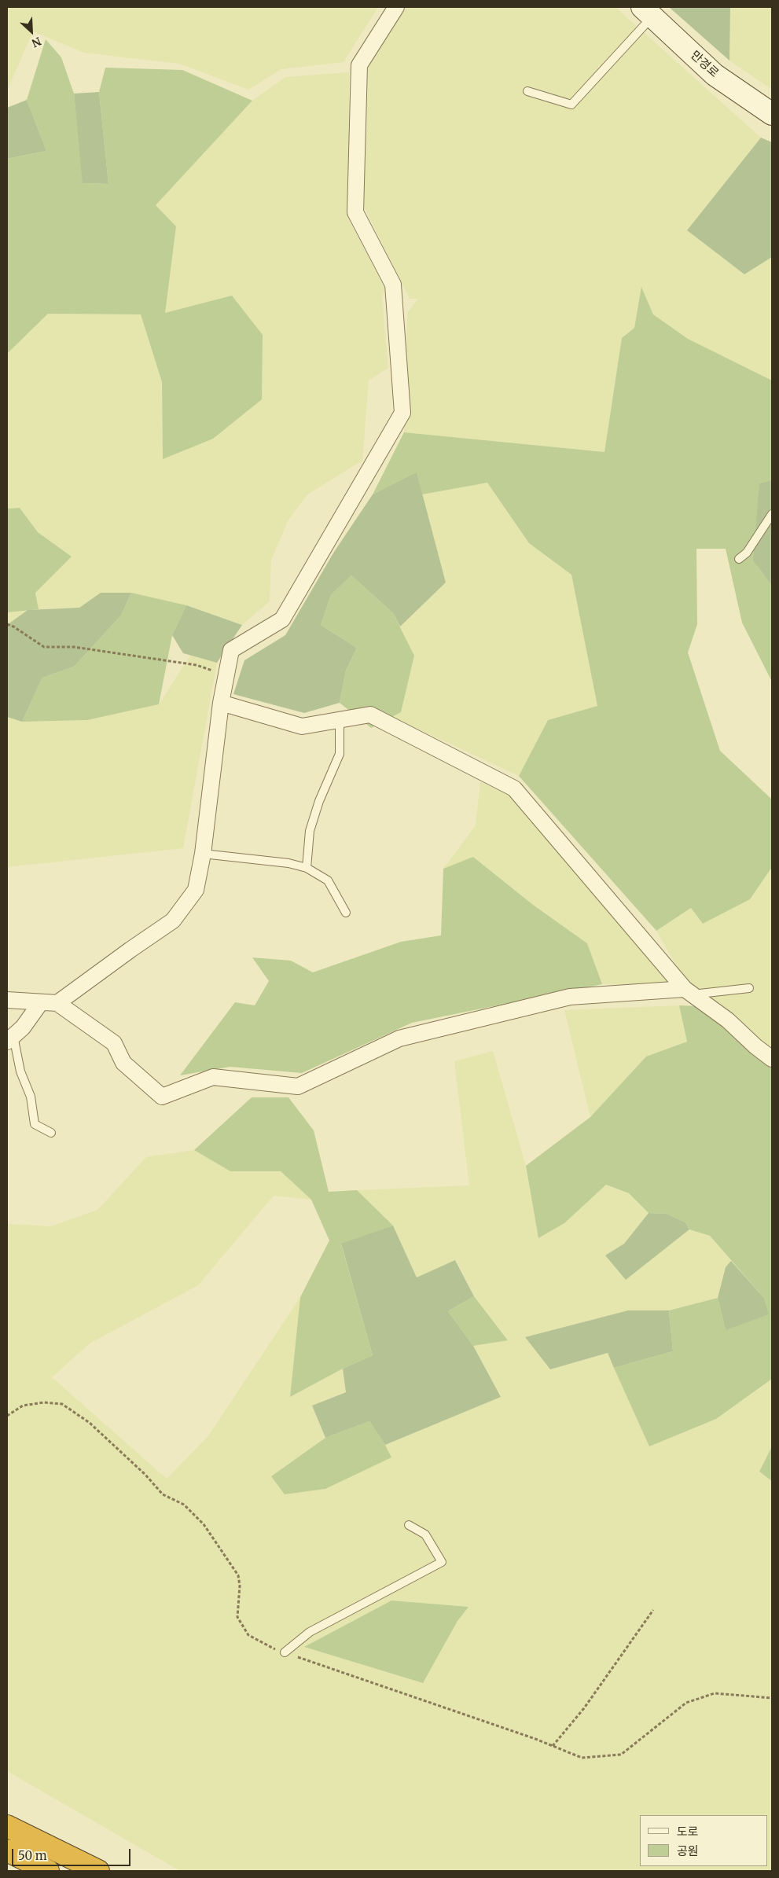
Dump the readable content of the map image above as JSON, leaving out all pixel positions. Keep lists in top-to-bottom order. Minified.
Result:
{"streets":{"street":["만경로"]},"legend":["도로","공원"],"scale_bar":"50 m","north":"bottom right"}
